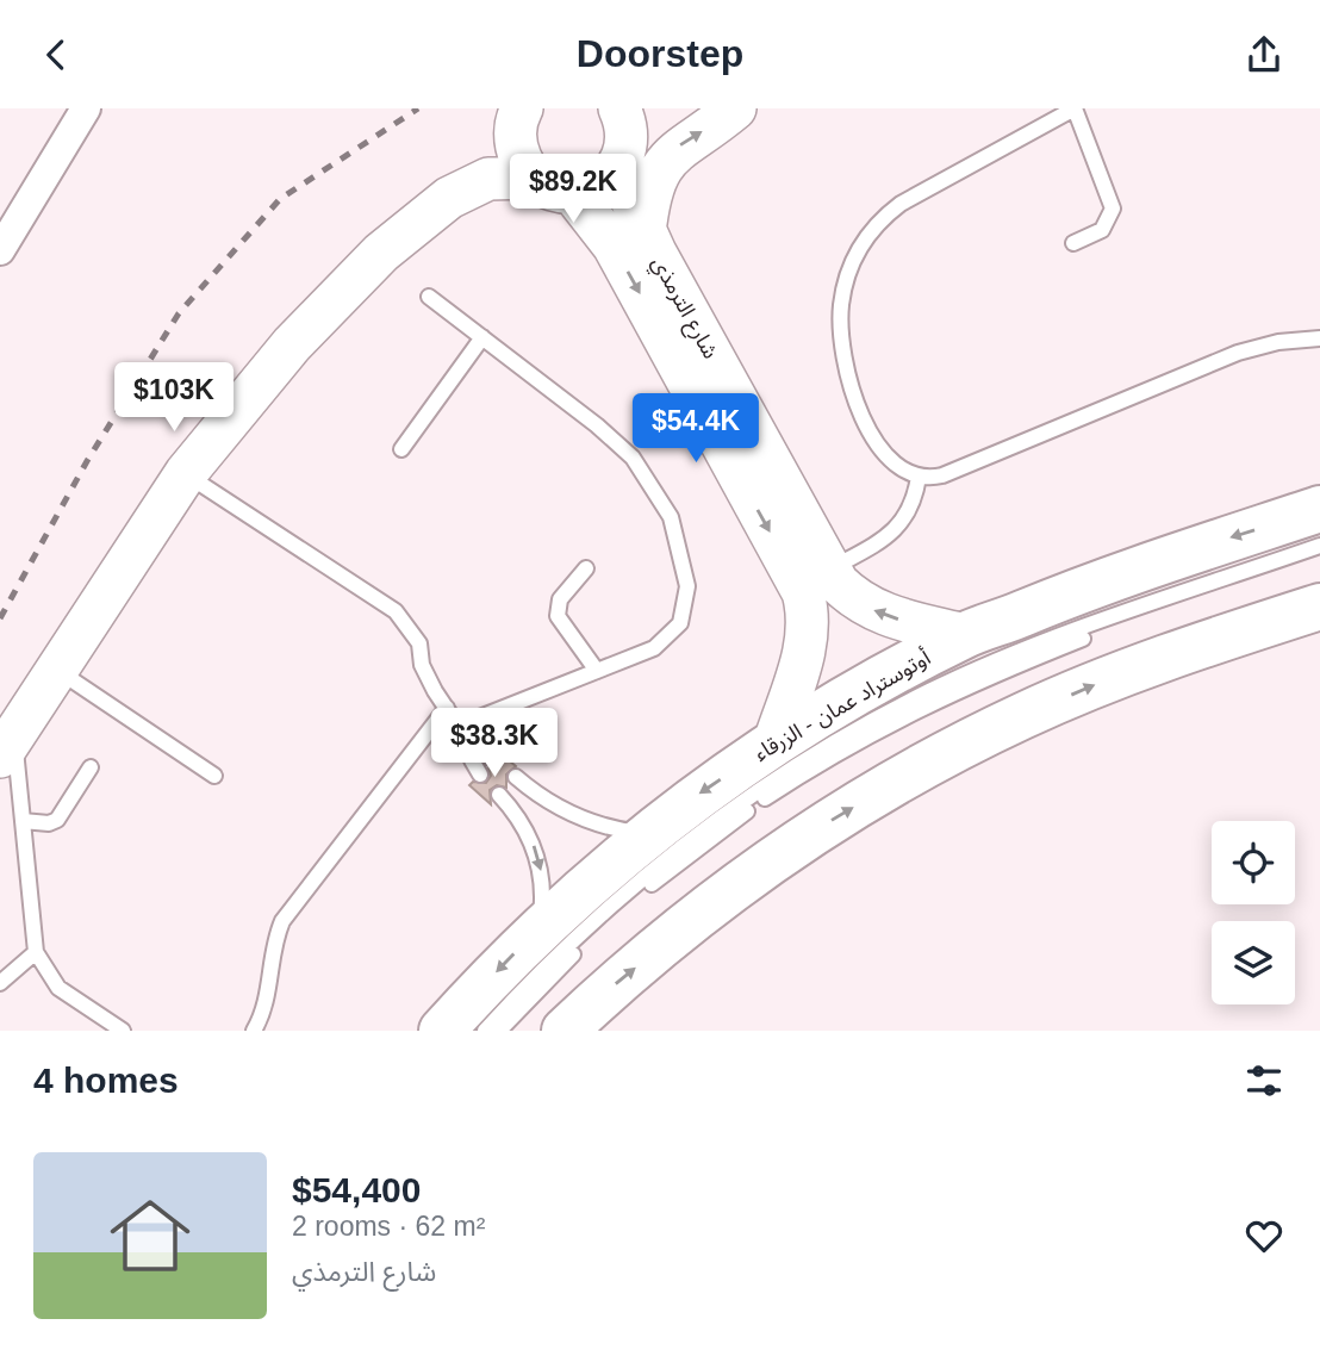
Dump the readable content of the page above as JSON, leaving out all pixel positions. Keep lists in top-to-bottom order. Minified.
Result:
{"streets":{"highway":["أوتوستراد عمان - الزرقاء"],"main road":["شارع الترمذي"]},"crossings":[["شارع الترمذي","أوتوستراد عمان - الزرقاء"]],"page":{"header":"Doorstep","price":["$89.2K","$103K","$54.4K","$38.3K"],"heading":"4 homes","list":[{"name":"$54,400","note":"2 rooms · 62 m² · شارع الترمذي"}]}}
